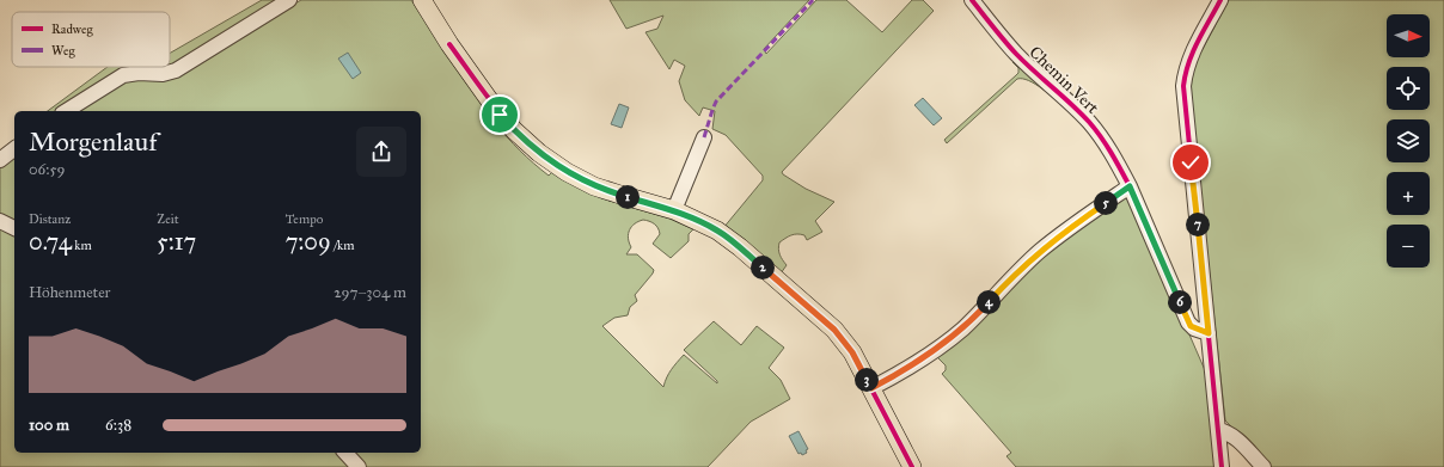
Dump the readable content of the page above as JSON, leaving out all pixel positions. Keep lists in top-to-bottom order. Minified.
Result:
{"streets":{"street":["Chemin Vert"]},"legend":["Radweg","Weg"],"north":"right","page":{"map_buttons":["+","−"],"heading":["Morgenlauf","06:59"],"pins":["1","5","7","2","4","6","3"],"stats":[["Distanz","0.74 km"],["Zeit","5:17"],["Tempo","7:09 /km"]],"chart":["Höhenmeter","297–304 m"],"list":[{"name":"100 m","note":"6:38"}]}}
